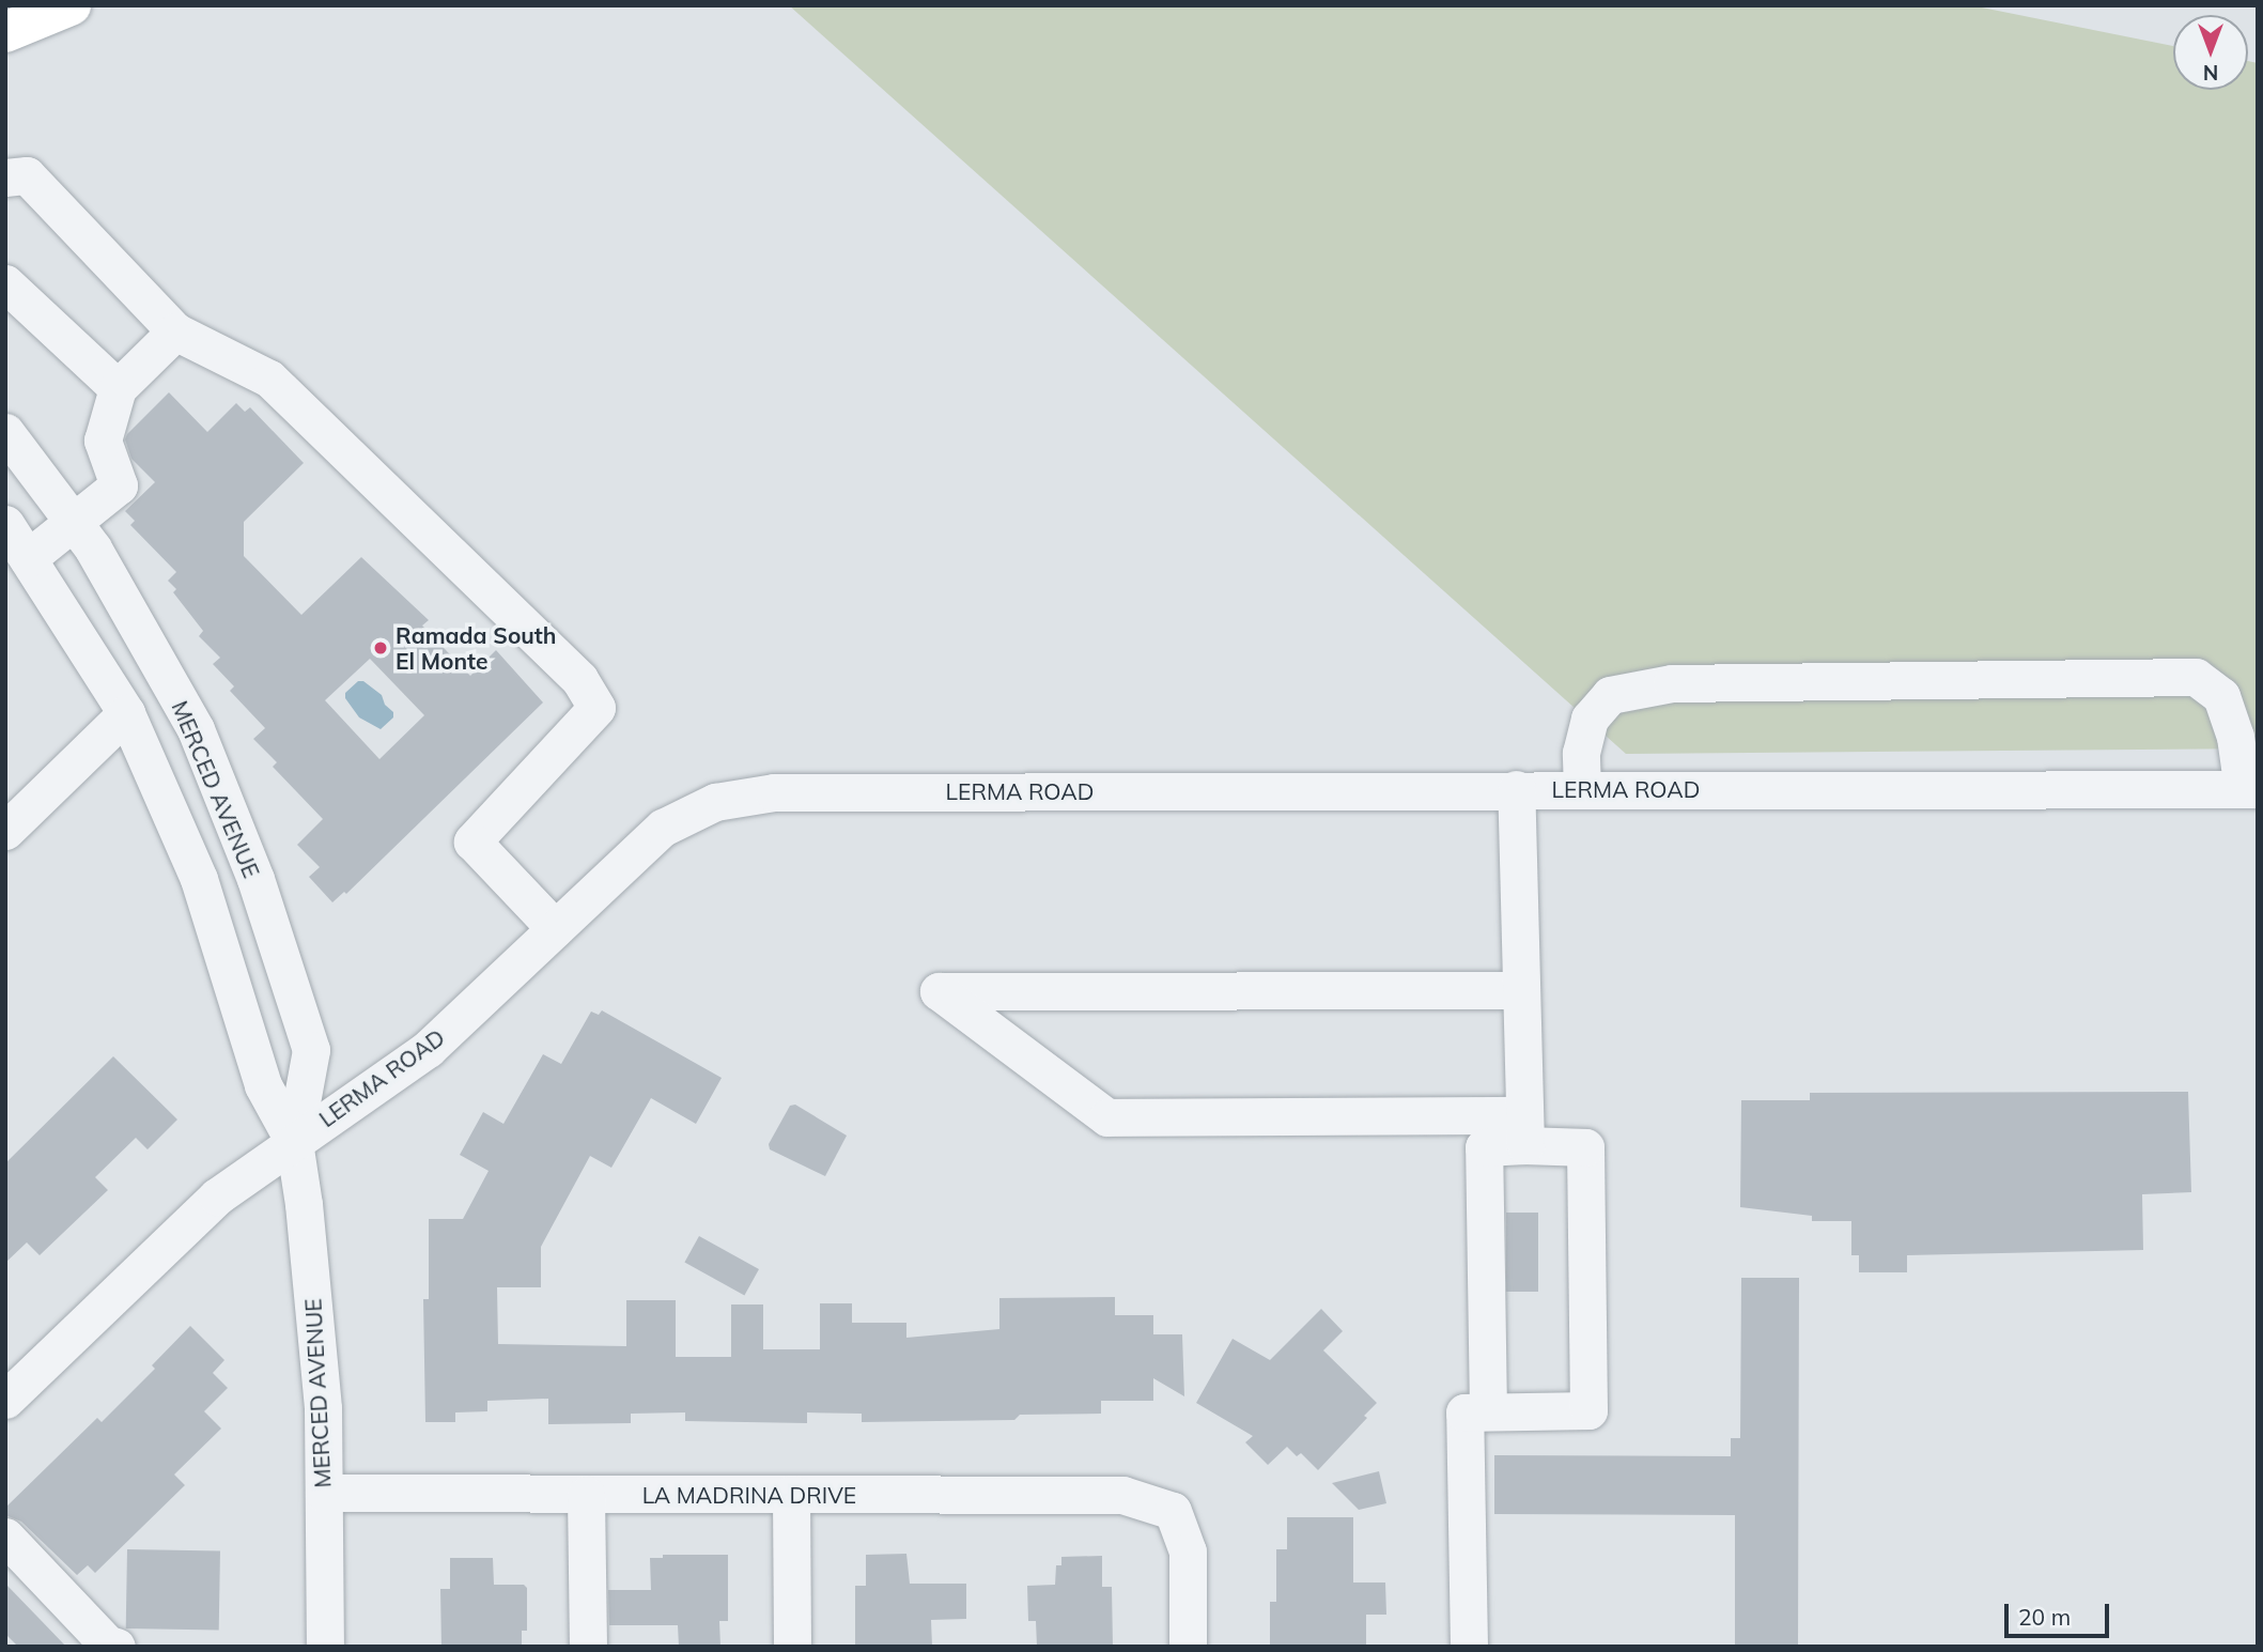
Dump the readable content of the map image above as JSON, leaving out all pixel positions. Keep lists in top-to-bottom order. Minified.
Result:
{"streets":{"street":["MERCED AVENUE","LERMA ROAD","LA MADRINA DRIVE"]},"crossings":[["MERCED AVENUE","LERMA ROAD"],["MERCED AVENUE","LA MADRINA DRIVE"]],"places":["Ramada South El Monte"],"scale_bar":"20 m","north":"bottom"}
